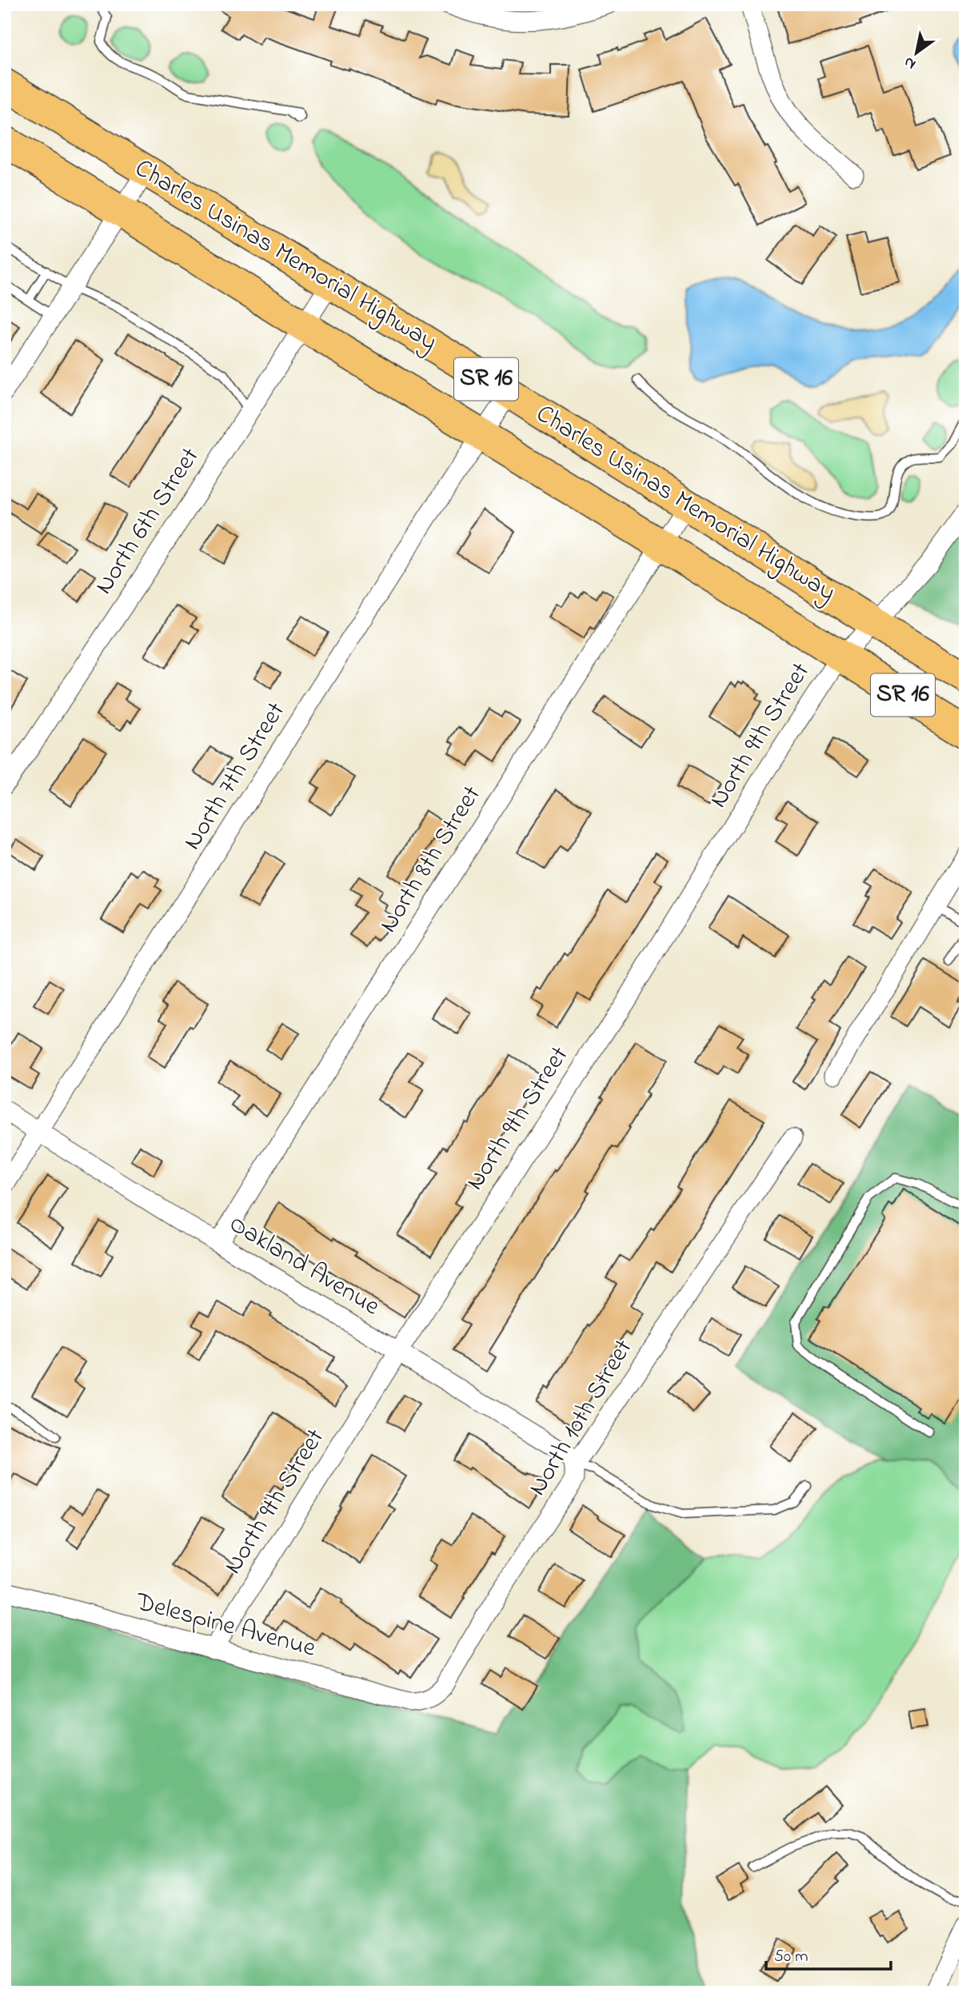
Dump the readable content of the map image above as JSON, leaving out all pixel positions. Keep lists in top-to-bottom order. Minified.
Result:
{"streets":{"highway":["Charles Usinas Memorial Highway","SR 16"],"street":["North 6th Street","North 9th Street","North 7th Street","North 8th Street","Oakland Avenue","North 10th Street","Delespine Avenue"]},"crossings":[["Charles Usinas Memorial Highway","North 6th Street"],["Charles Usinas Memorial Highway","North 9th Street"],["Charles Usinas Memorial Highway","North 7th Street"],["Charles Usinas Memorial Highway","North 8th Street"],["North 9th Street","Oakland Avenue"],["North 9th Street","Delespine Avenue"],["North 7th Street","Oakland Avenue"],["North 8th Street","Oakland Avenue"],["Oakland Avenue","North 10th Street"],["North 10th Street","Delespine Avenue"]],"scale_bar":"50 m","north":"bottom left"}
